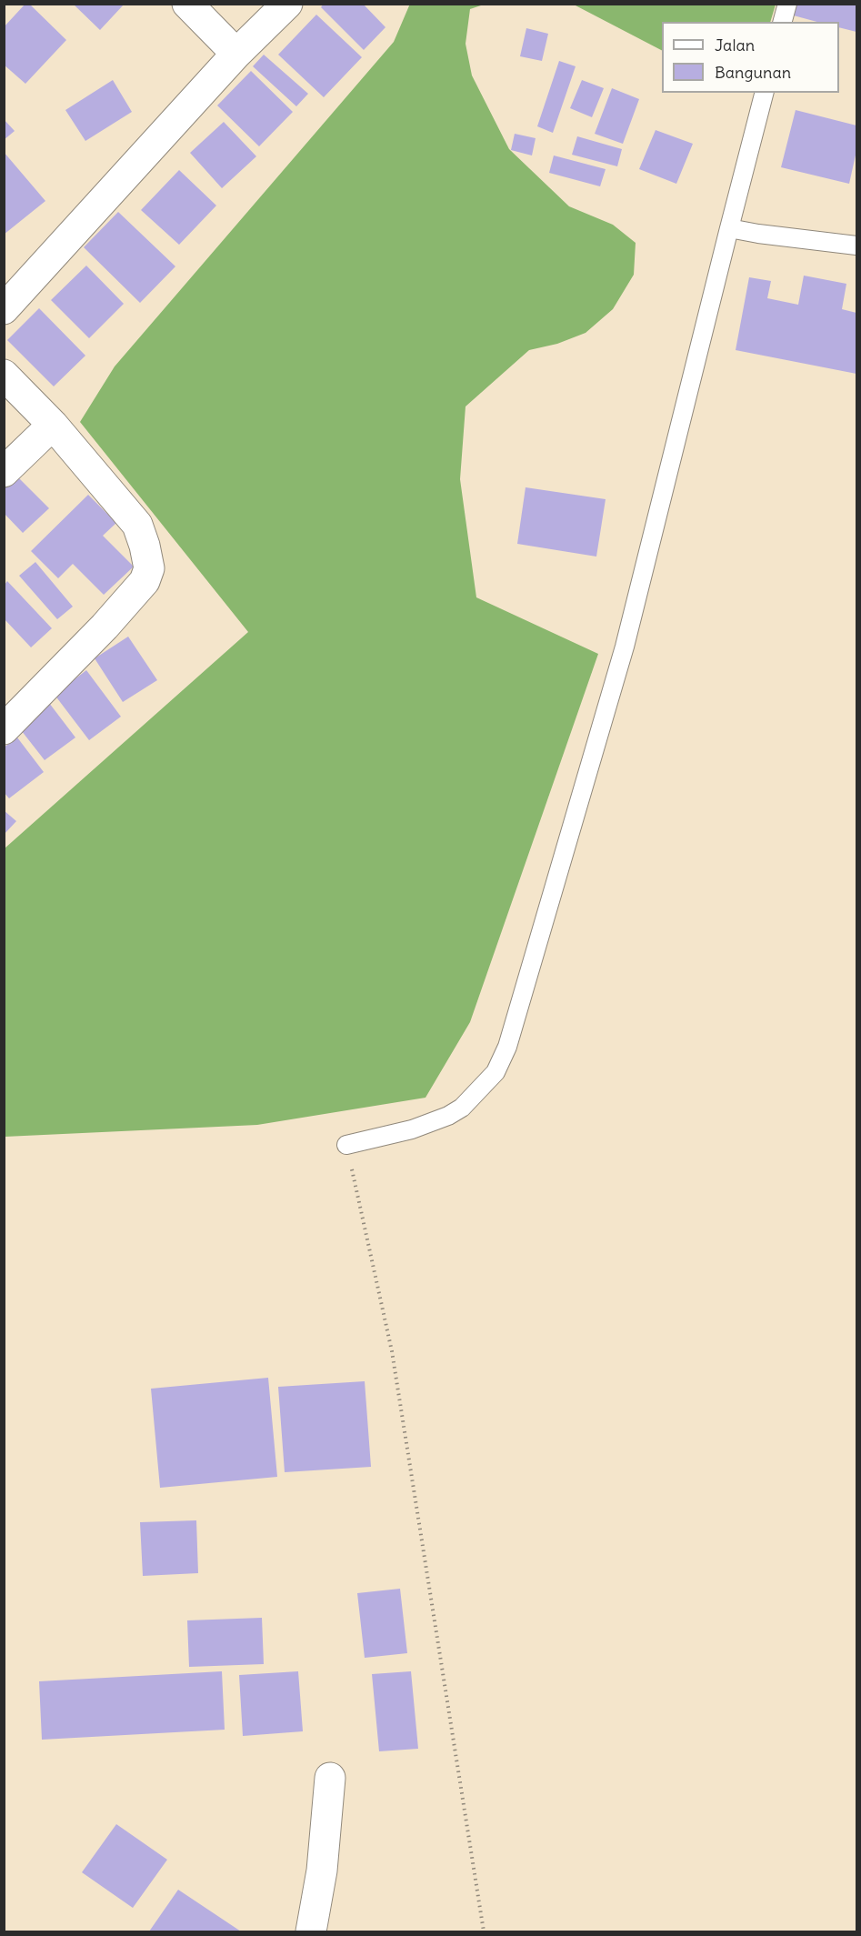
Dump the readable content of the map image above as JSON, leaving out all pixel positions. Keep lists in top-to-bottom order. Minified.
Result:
{"legend":["Jalan","Bangunan"]}
